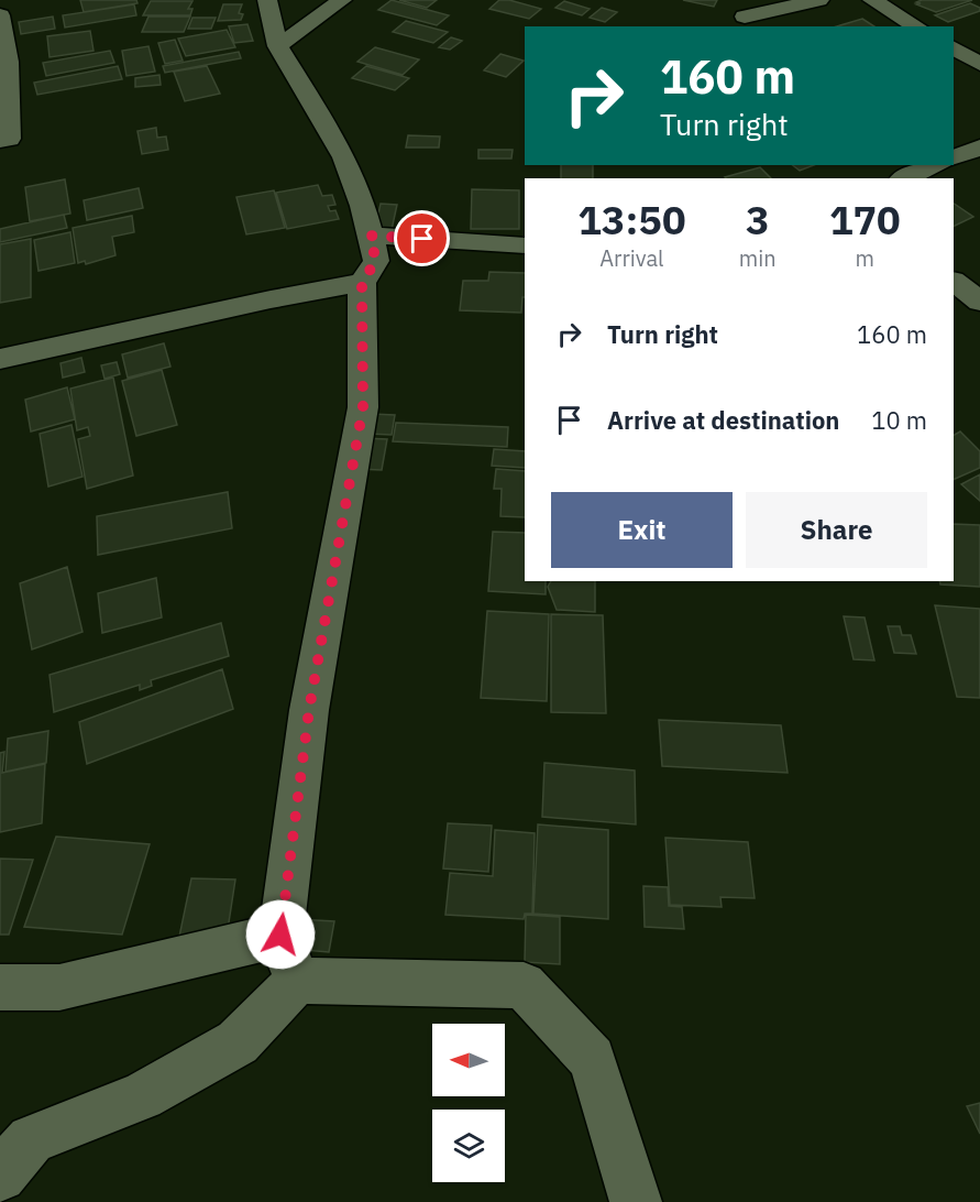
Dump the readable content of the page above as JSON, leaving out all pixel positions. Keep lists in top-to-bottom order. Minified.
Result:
{"north":"left","page":{"turn":["160 m","Turn right"],"eta":["13:50","Arrival","3","min","170","m"],"list":[{"name":"Turn right","value":"160 m"},{"name":"Arrive at destination","value":"10 m"}],"buttons":["Exit","Share"]}}
